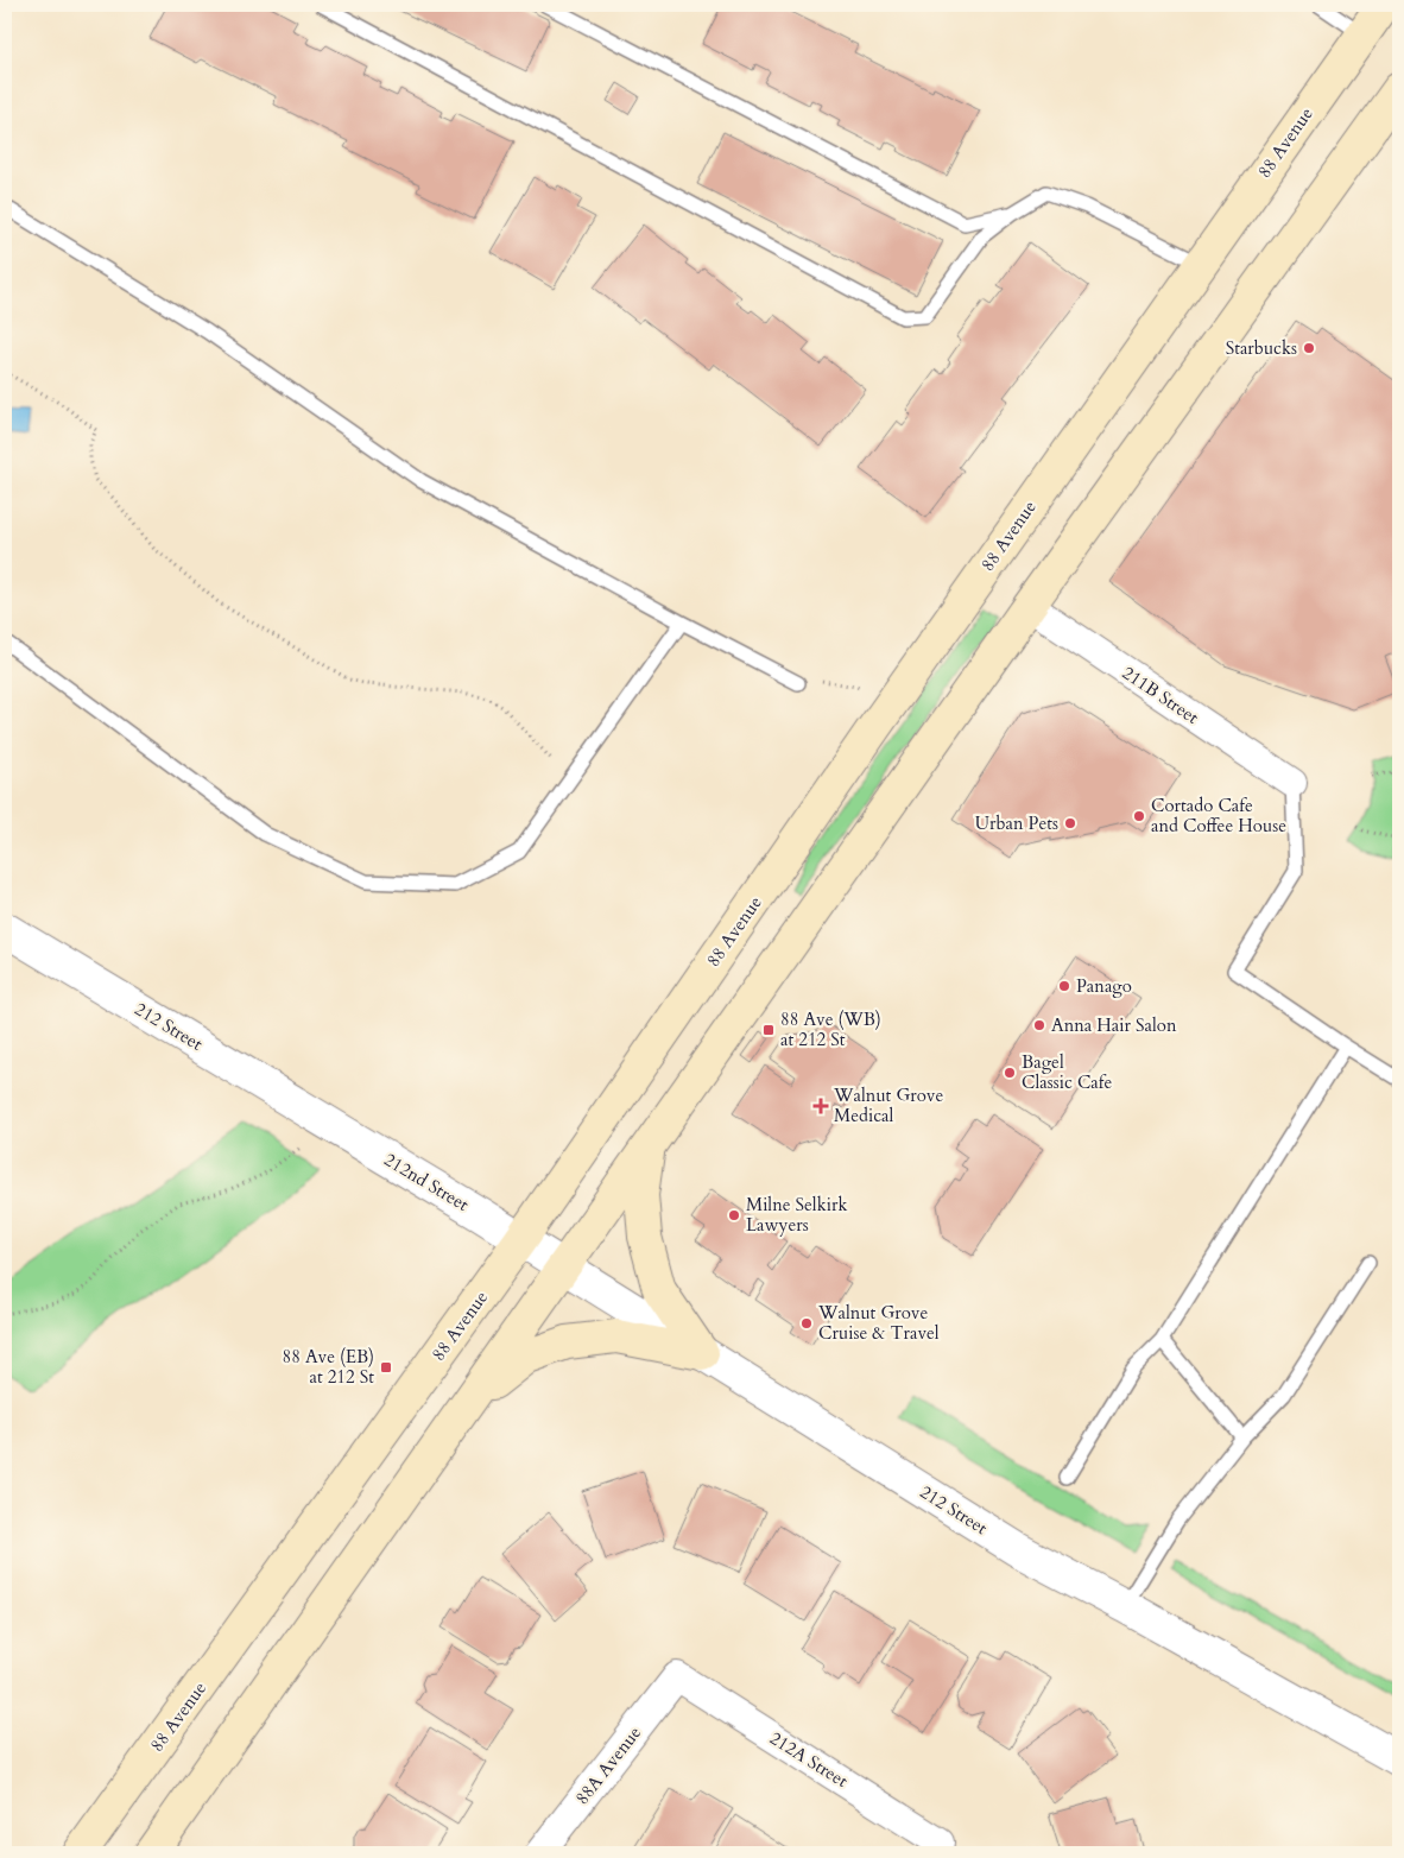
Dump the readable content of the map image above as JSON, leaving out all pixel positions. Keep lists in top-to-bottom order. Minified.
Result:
{"streets":{"main road":["88 Avenue"],"street":["211B Street","212 Street","212nd Street","212A Street","88A Avenue"]},"crossings":[["88 Avenue","212 Street"],["88 Avenue","212nd Street"],["212 Street","212nd Street"],["212A Street","88A Avenue"]],"places":{"other":["Starbucks","Cortado Cafe and Coffee House","Urban Pets","Panago","Anna Hair Salon","Bagel Classic Cafe","Milne Selkirk Lawyers","Walnut Grove Cruise & Travel"],"transit":["88 Ave (WB) at 212 St","88 Ave (EB) at 212 St"],"health":["Walnut Grove Medical"]}}
